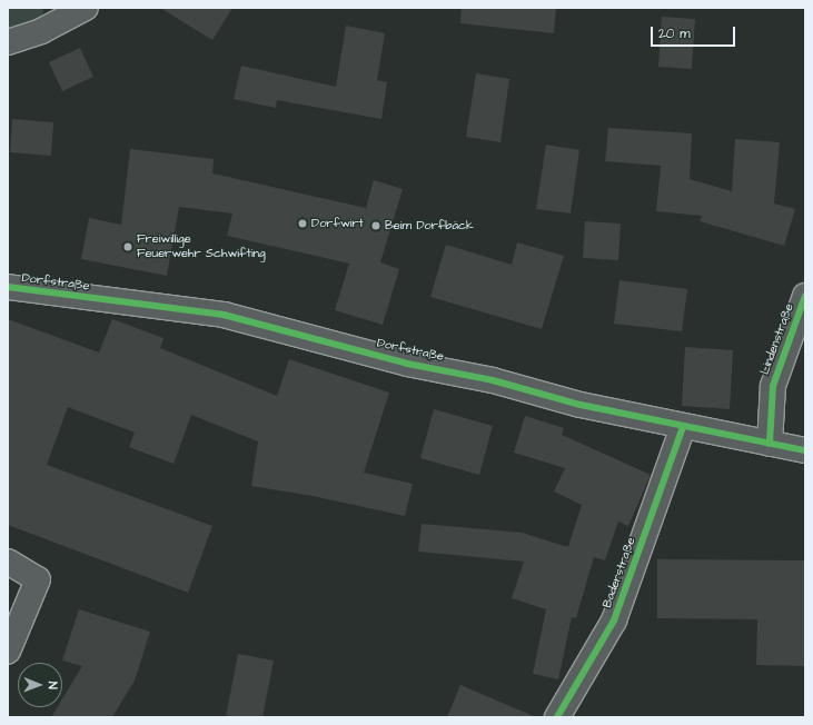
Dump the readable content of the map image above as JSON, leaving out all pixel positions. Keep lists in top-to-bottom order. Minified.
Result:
{"streets":{"street":["Dorfstraße","Lindenstraße","Baderstraße"]},"crossings":[["Dorfstraße","Lindenstraße"],["Dorfstraße","Baderstraße"]],"places":["Dorfwirt","Beim Dorfbäck","Freiwillige Feuerwehr Schwifting"],"scale_bar":"20 m","north":"right"}
